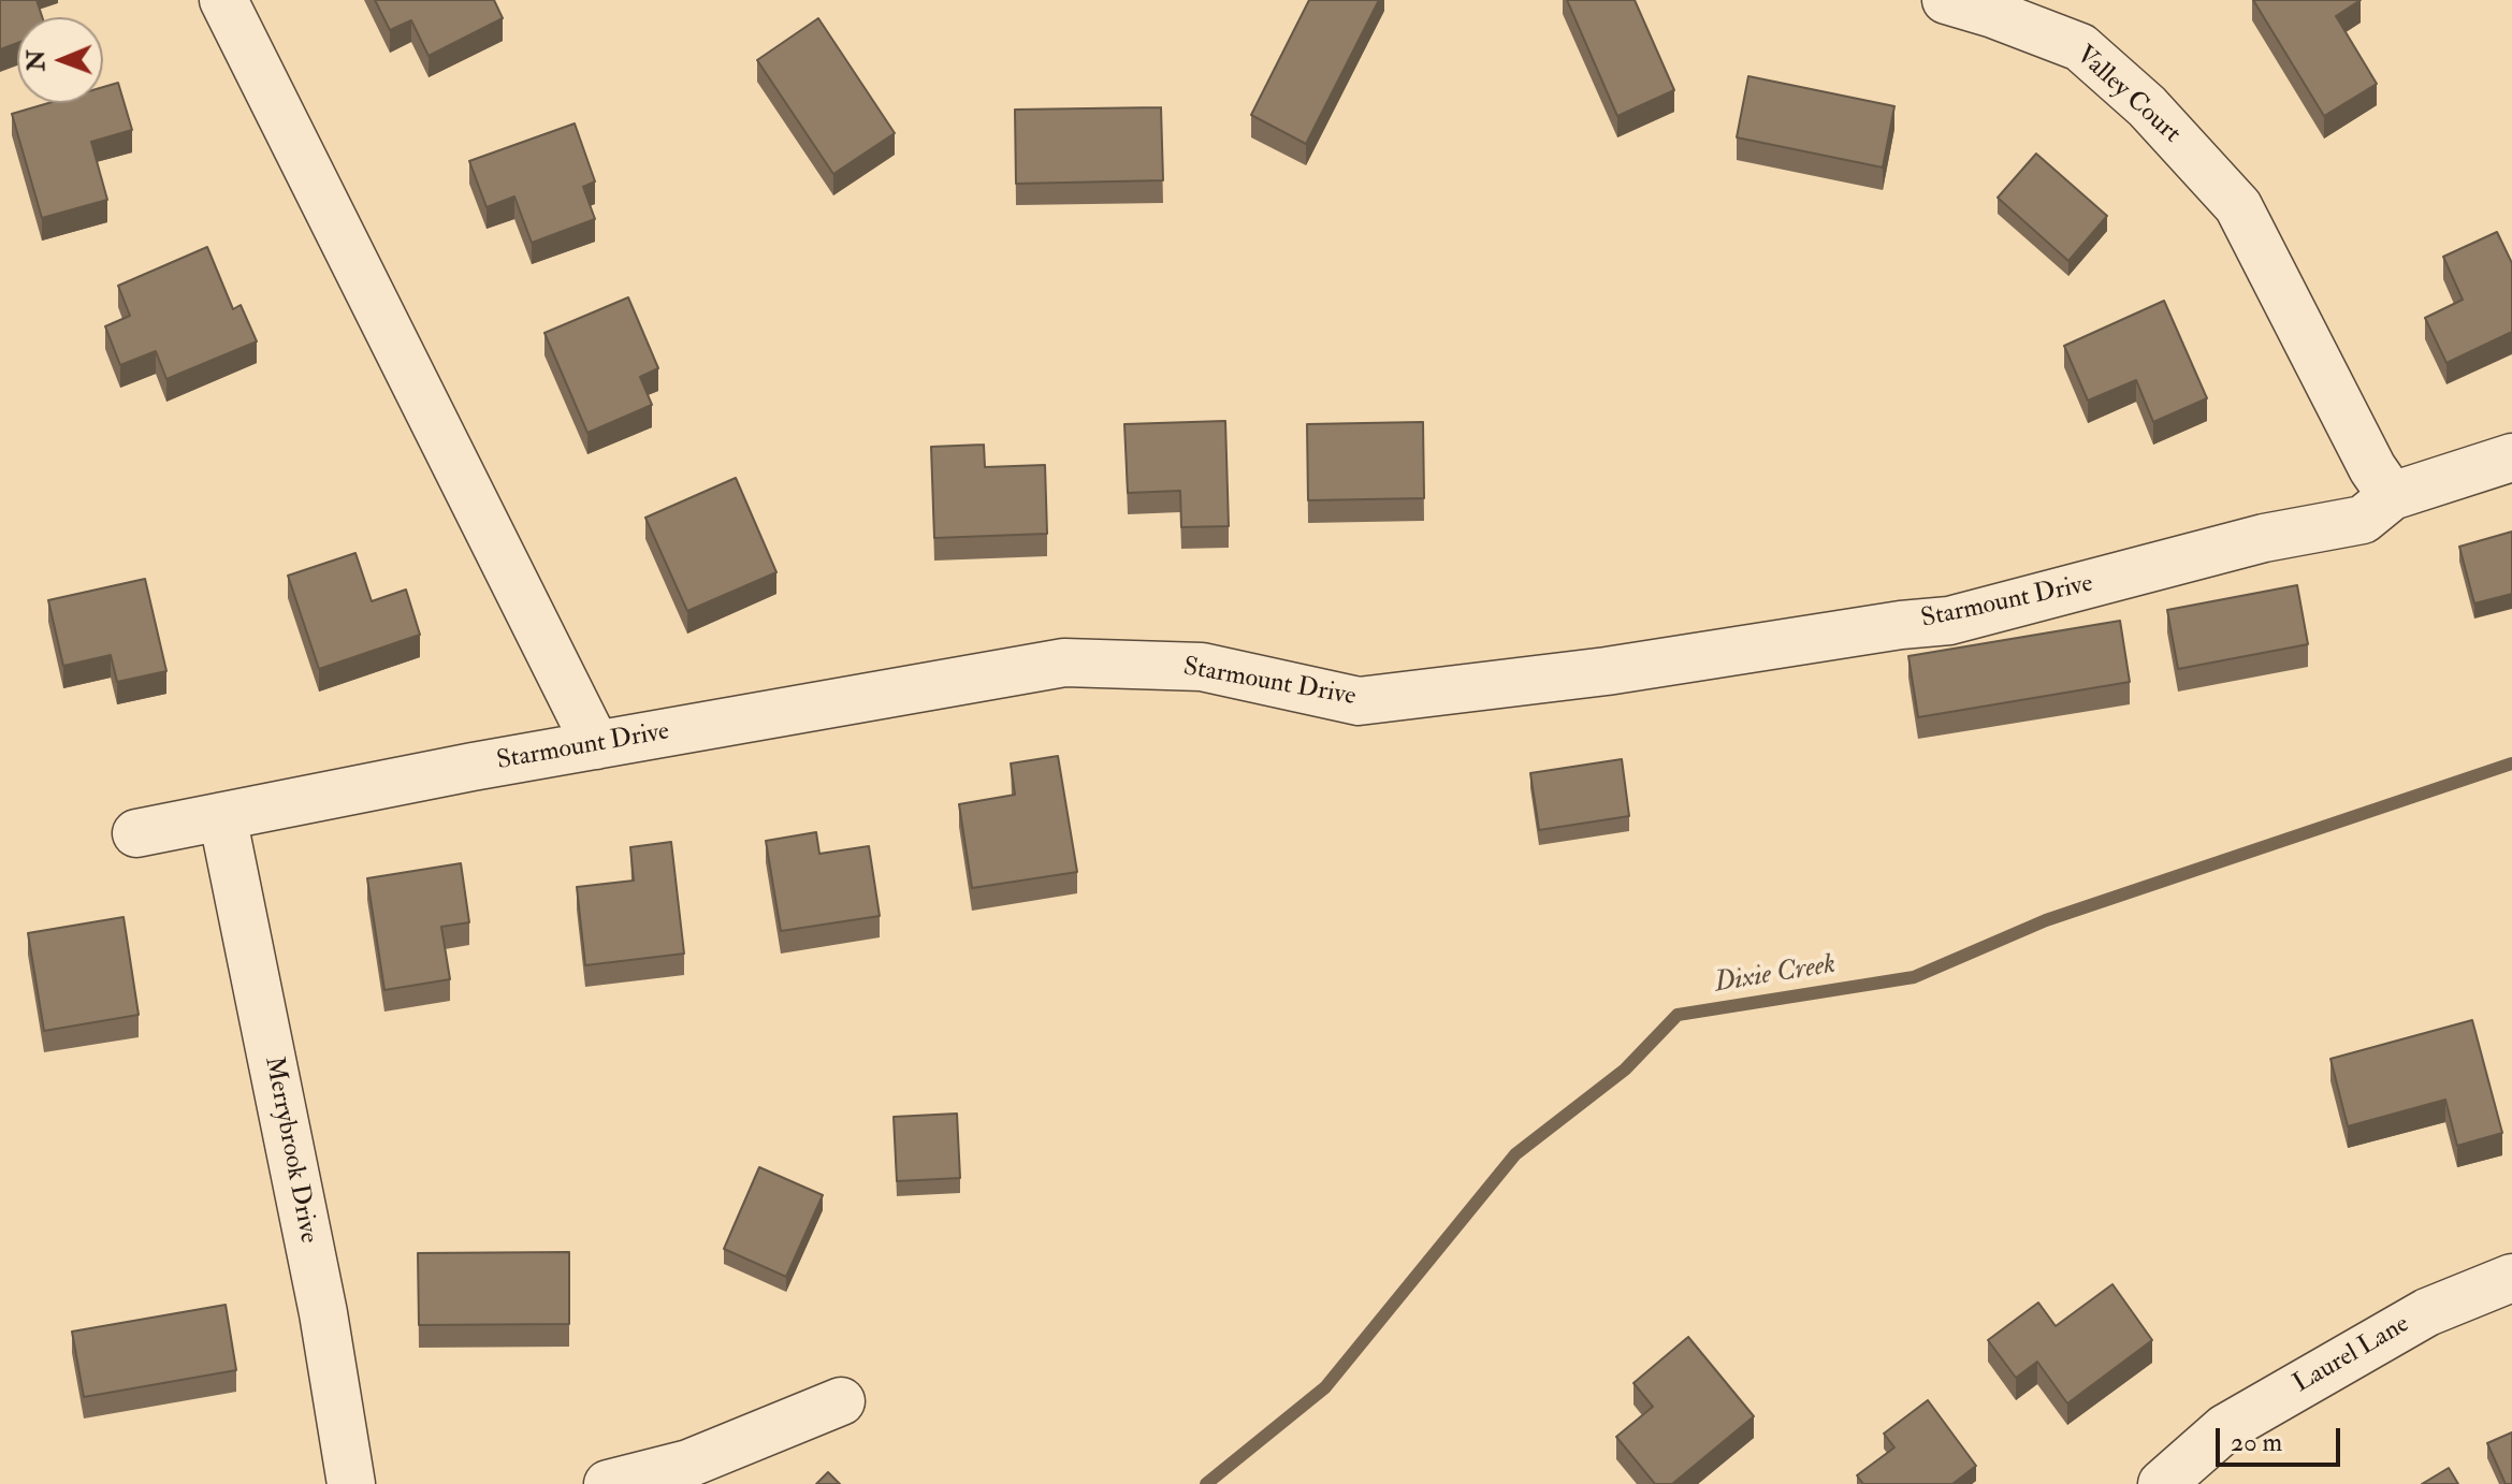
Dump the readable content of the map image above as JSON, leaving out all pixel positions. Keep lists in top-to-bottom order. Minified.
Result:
{"streets":{"street":["Valley Court","Starmount Drive","Merrybrook Drive","Laurel Lane"]},"crossings":[["Valley Court","Starmount Drive"],["Starmount Drive","Merrybrook Drive"]],"water":["Dixie Creek"],"scale_bar":"20 m","north":"left"}
